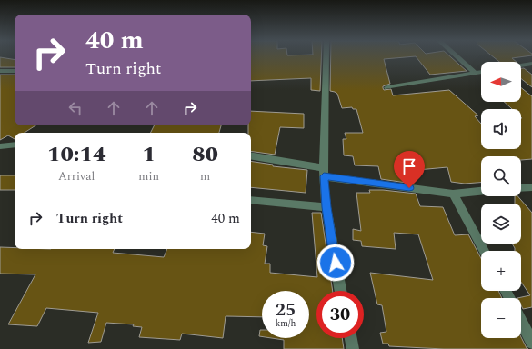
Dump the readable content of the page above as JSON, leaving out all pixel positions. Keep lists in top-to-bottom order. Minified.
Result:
{"north":"left","page":{"turn":["40 m","Turn right"],"map_buttons":["+","−"],"eta":["10:14","Arrival","1","min","80","m"],"list":[{"name":"Turn right","value":"40 m"}],"speed":"25 km/h","limit":"30"}}
